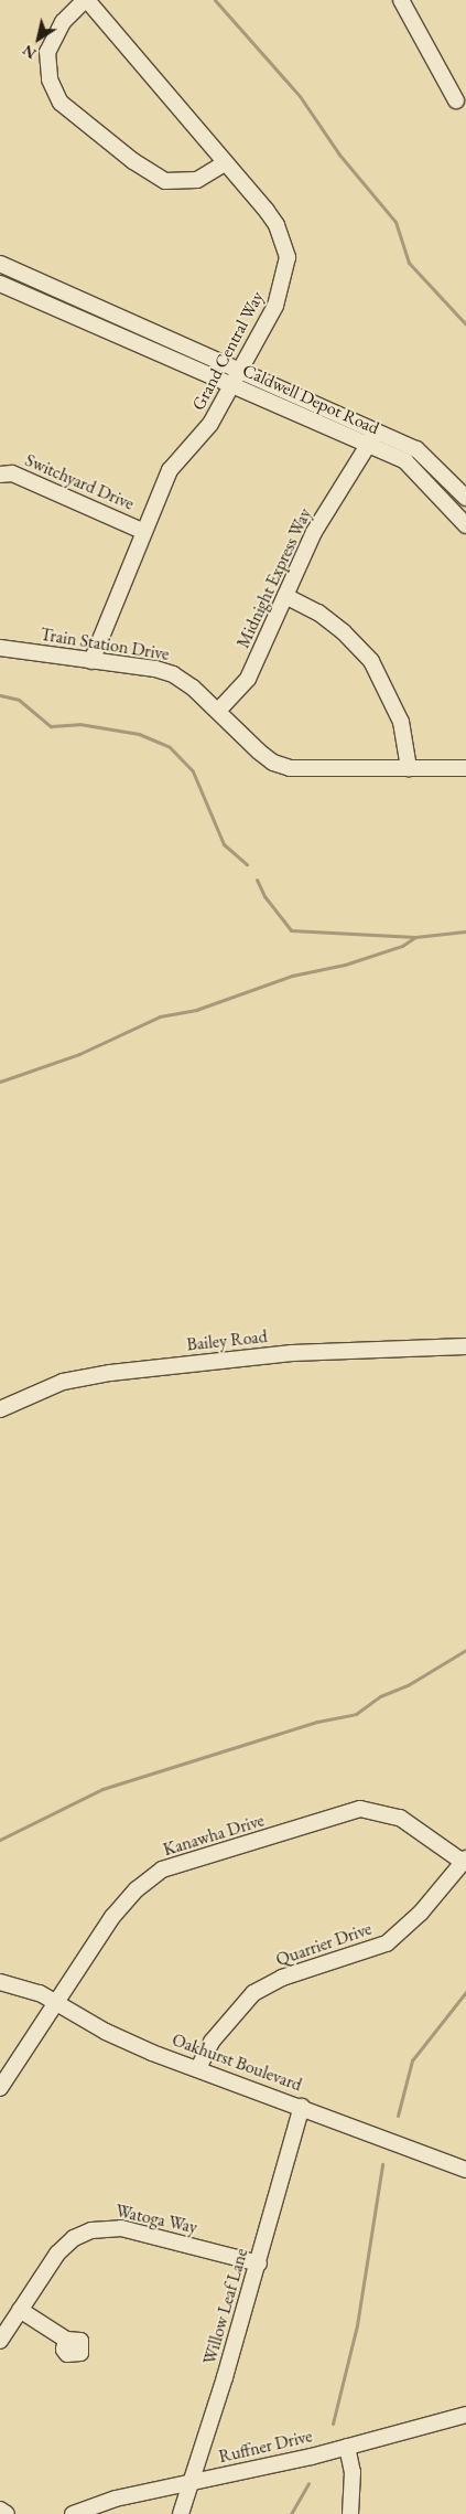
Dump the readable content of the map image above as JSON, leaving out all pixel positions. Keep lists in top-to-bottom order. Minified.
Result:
{"streets":{"street":["Grand Central Way","Caldwell Depot Road","Switchyard Drive","Midnight Express Way","Train Station Drive","Bailey Road","Kanawha Drive","Quarrier Drive","Oakhurst Boulevard","Watoga Way","Willow Leaf Lane","Ruffner Drive"]},"crossings":[["Grand Central Way","Caldwell Depot Road"],["Grand Central Way","Switchyard Drive"],["Grand Central Way","Train Station Drive"],["Caldwell Depot Road","Midnight Express Way"],["Midnight Express Way","Train Station Drive"],["Kanawha Drive","Quarrier Drive"],["Kanawha Drive","Oakhurst Boulevard"],["Quarrier Drive","Oakhurst Boulevard"],["Oakhurst Boulevard","Willow Leaf Lane"],["Watoga Way","Willow Leaf Lane"],["Willow Leaf Lane","Ruffner Drive"]],"north":"bottom left"}
